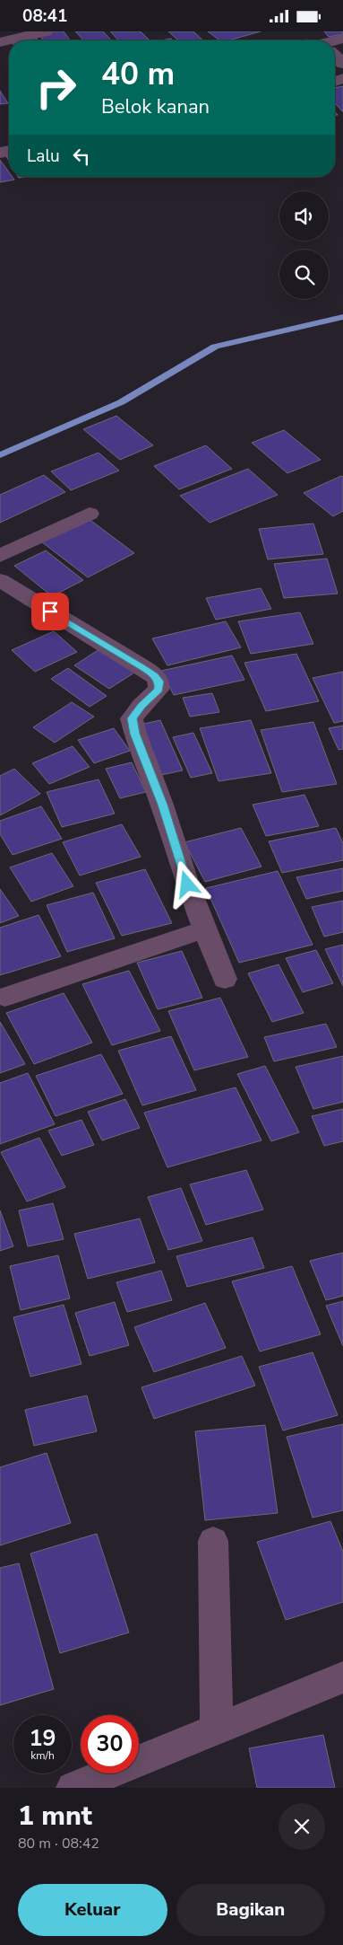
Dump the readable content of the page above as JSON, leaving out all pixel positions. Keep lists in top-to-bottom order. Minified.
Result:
{"page":{"status":"08:41","turn":["40 m","Belok kanan"],"then":"Lalu","speed":"19 km/h","limit":"30","heading":["1 mnt","80 m · 08:42"],"buttons":["Keluar","Bagikan"]}}
